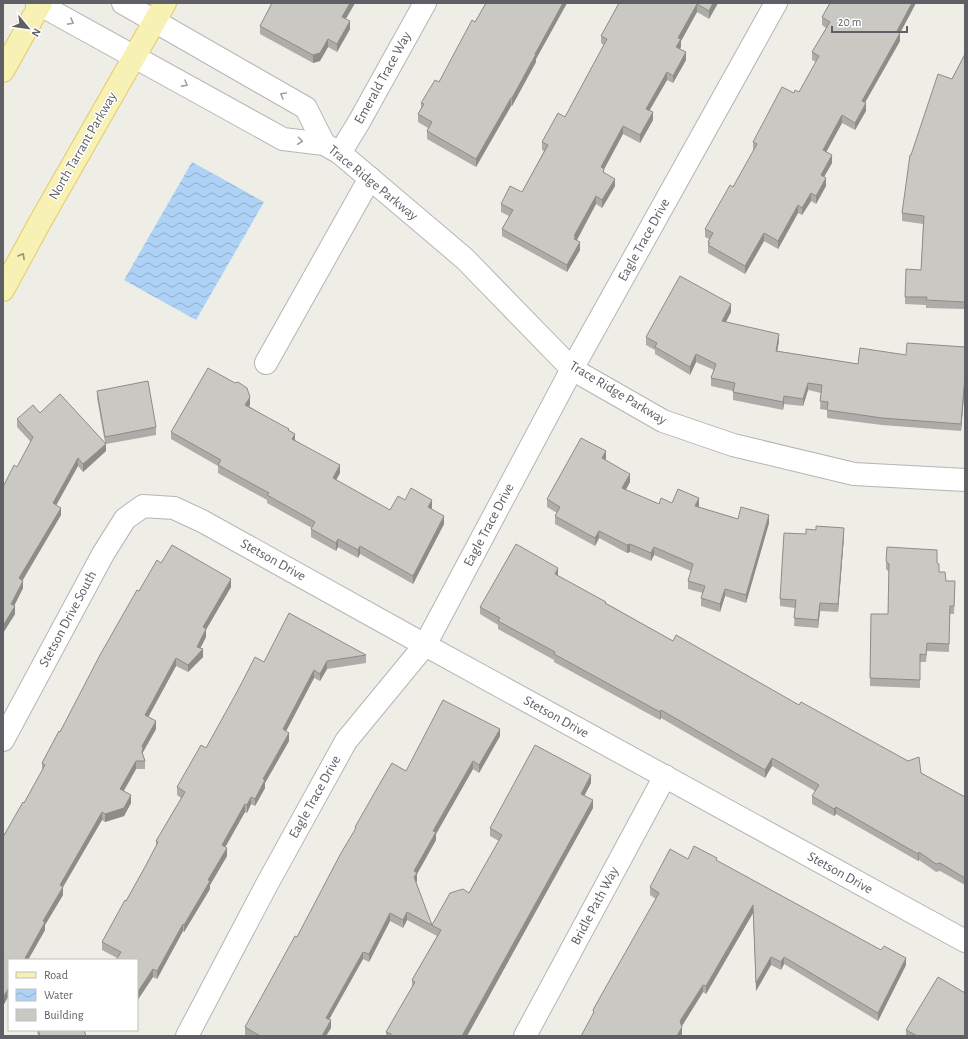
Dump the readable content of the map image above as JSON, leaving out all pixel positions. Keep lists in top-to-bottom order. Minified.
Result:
{"streets":{"main road":["North Tarrant Parkway"],"street":["Emerald Trace Way","Trace Ridge Parkway","Eagle Trace Drive","Stetson Drive","Stetson Drive South","Bridle Path Way"]},"crossings":[["Emerald Trace Way","Trace Ridge Parkway"],["North Tarrant Parkway","Trace Ridge Parkway"],["Trace Ridge Parkway","Eagle Trace Drive"],["Eagle Trace Drive","Stetson Drive"],["Stetson Drive","Stetson Drive South"],["Stetson Drive","Bridle Path Way"]],"one_way":["North Tarrant Parkway"],"legend":["Road","Water","Building"],"scale_bar":"20 m","north":"bottom right"}
